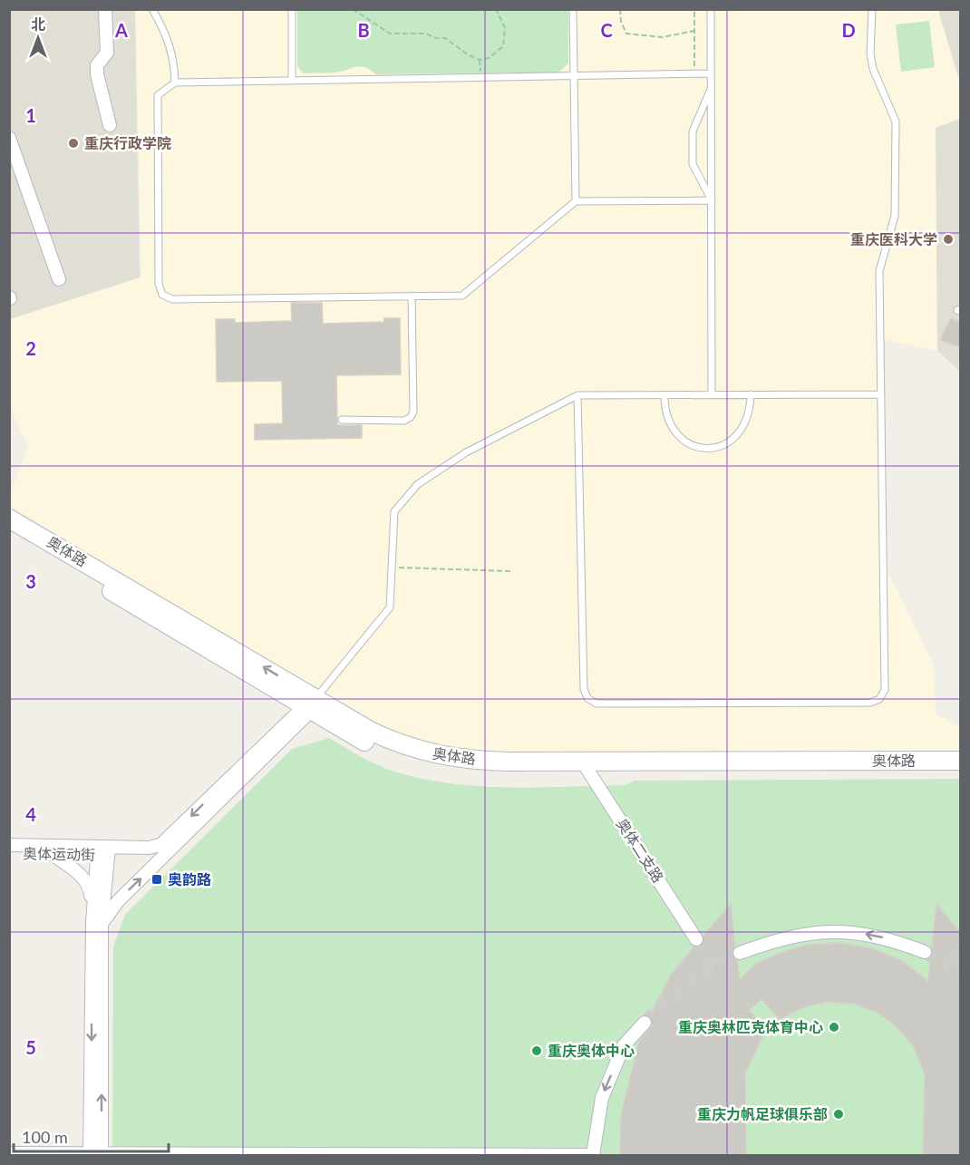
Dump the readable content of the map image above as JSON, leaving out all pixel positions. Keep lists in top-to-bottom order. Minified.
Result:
{"streets":{"main road":["奥体路"],"street":["奥体二支路","奥体运动街"]},"crossings":[["奥体路","奥体二支路"]],"places":{"other":["重庆行政学院","重庆医科大学","重庆奥林匹克体育中心","重庆奥体中心","重庆力帆足球俱乐部"],"transit":["奥韵路"]},"scale_bar":"100 m","north":"top","grid":{"columns":["A","B","C","D"],"rows":["1","2","3","4","5"]}}
